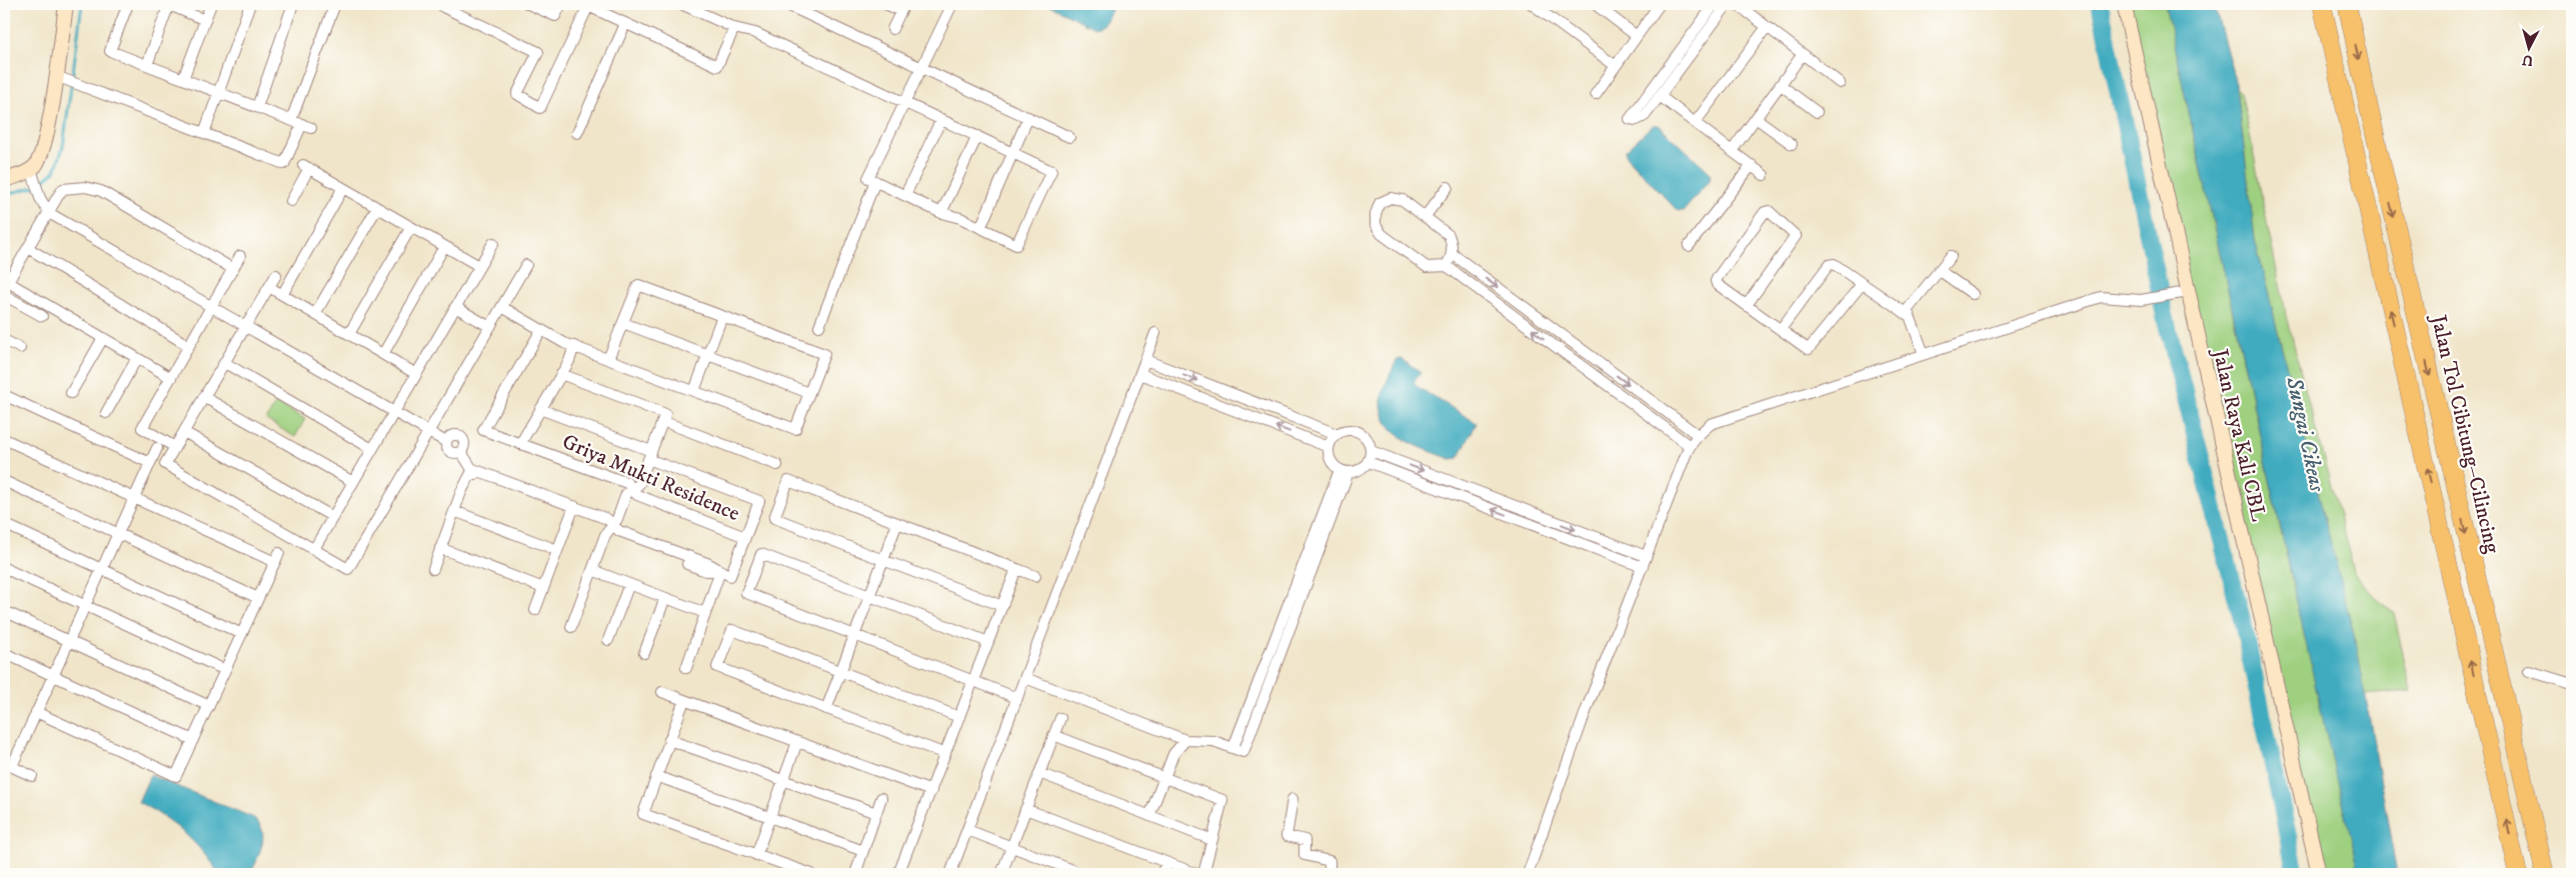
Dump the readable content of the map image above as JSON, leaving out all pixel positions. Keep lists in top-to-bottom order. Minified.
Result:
{"streets":{"highway":["Jalan Tol Cibitung–Cilincing"],"main road":["Jalan Raya Kali CBL"],"street":["Griya Mukti Residence"]},"water":["Sungai Cikeas"],"north":"bottom"}
